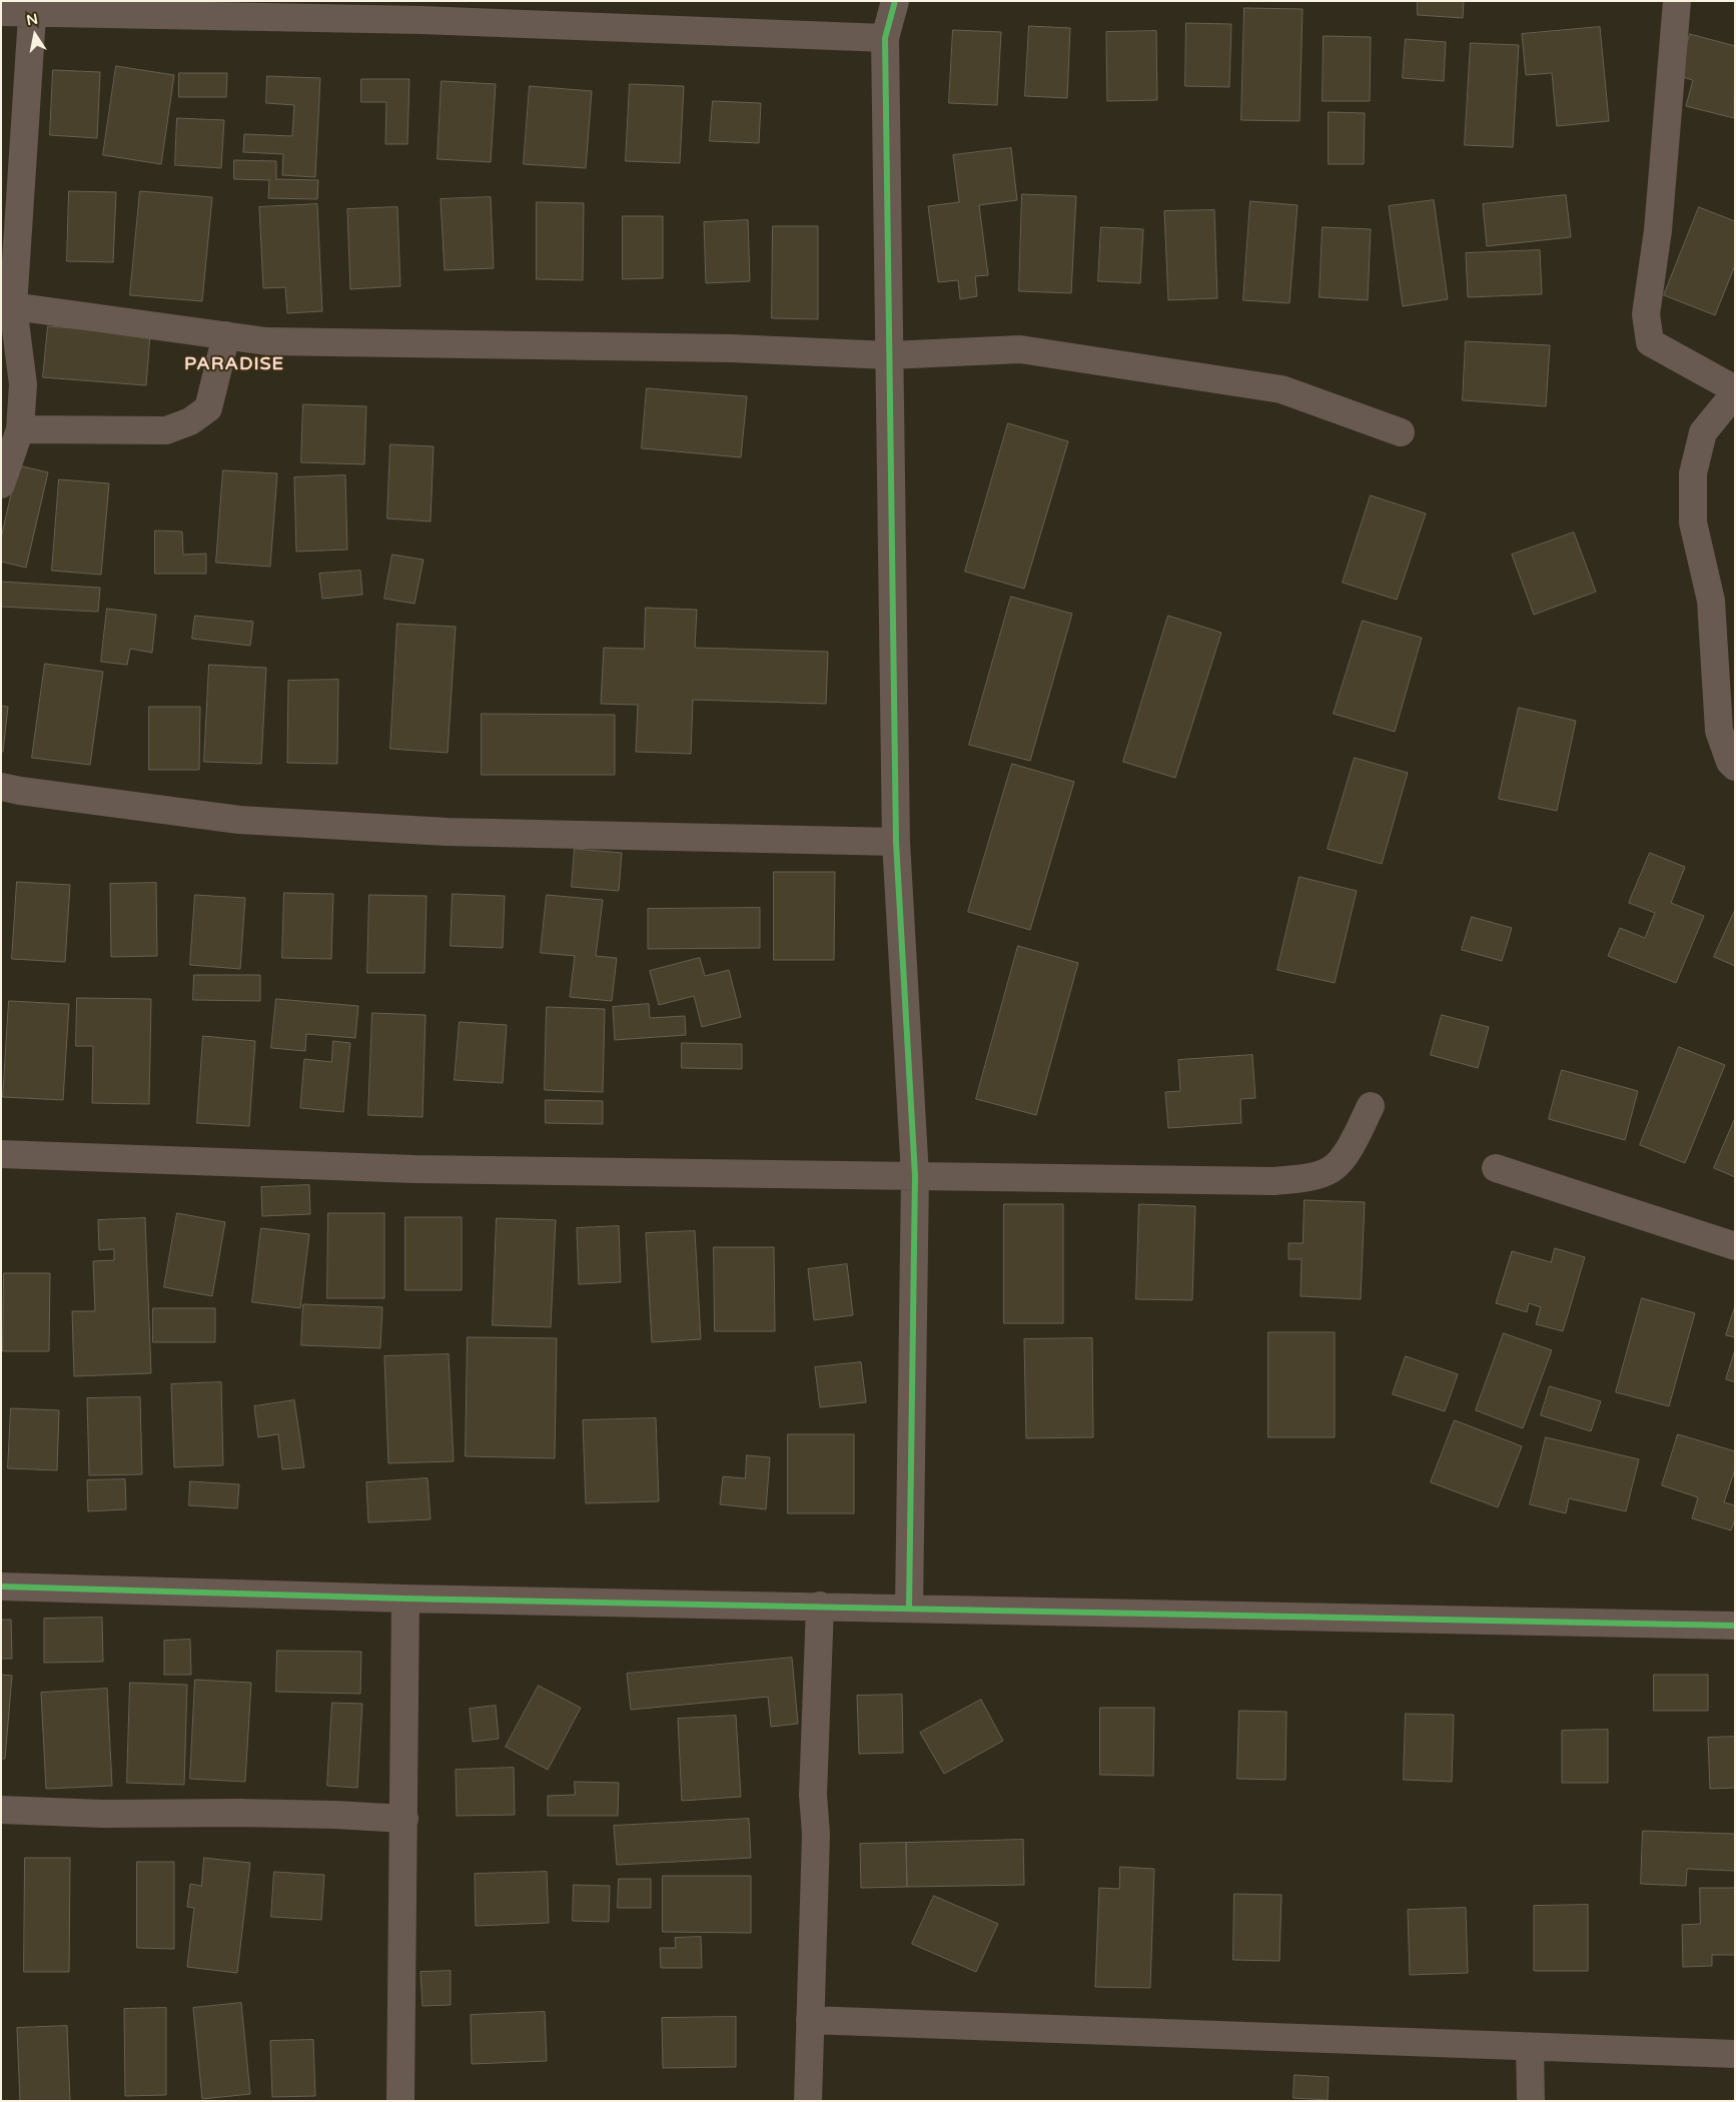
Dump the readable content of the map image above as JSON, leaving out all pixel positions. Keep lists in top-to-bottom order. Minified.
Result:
{"districts":["PARADISE"],"north":"top"}
